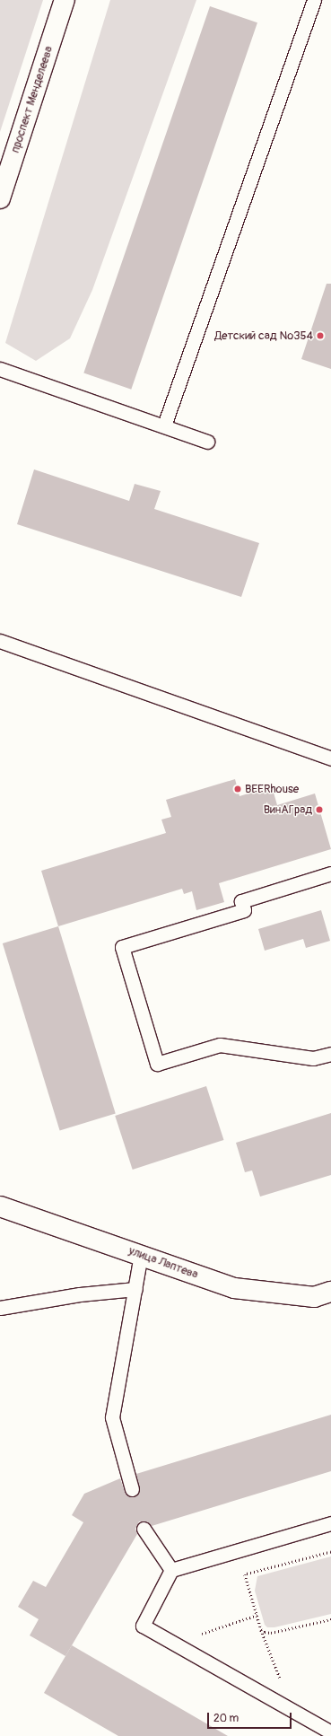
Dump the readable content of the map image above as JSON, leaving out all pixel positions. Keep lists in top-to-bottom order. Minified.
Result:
{"streets":{"street":["проспект Менделеева","улица Лаптева"]},"places":["Детский сад №354","BEERhouse","ВинАГрад"],"scale_bar":"20 m"}
